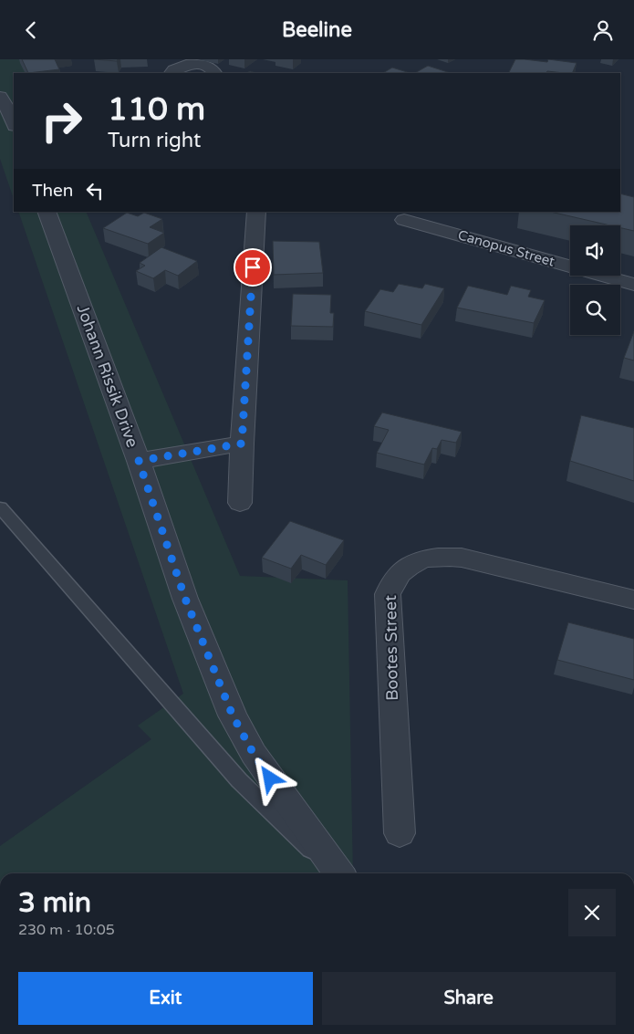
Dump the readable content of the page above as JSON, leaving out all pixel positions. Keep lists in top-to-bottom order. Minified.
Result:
{"streets":{"street":["Canopus Street","Johann Rissik Drive","Bootes Street"]},"page":{"header":"Beeline","turn":["110 m","Turn right"],"then":"Then","heading":["3 min","230 m · 10:05"],"buttons":["Exit","Share"]}}
